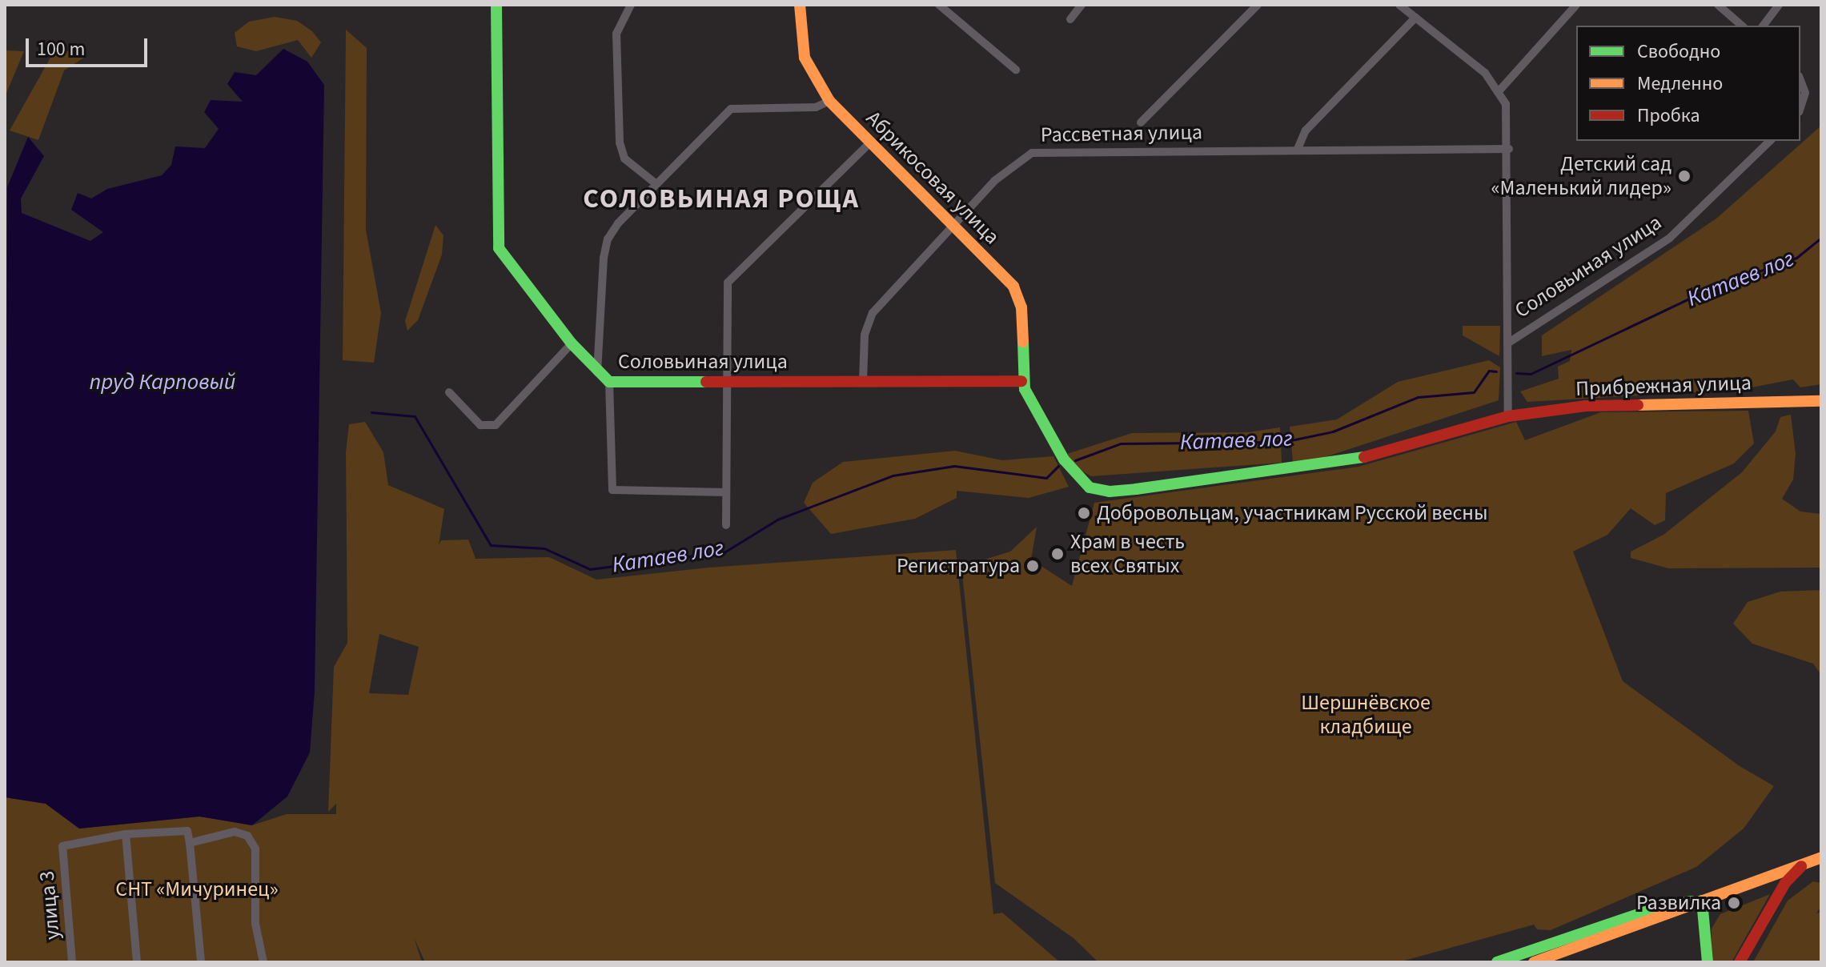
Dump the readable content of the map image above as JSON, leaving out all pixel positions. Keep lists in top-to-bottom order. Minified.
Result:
{"streets":{"street":["Рассветная улица","Абрикосовая улица","Соловьиная улица","Прибрежная улица","улица 3"]},"crossings":[["Рассветная улица","Абрикосовая улица"],["Рассветная улица","Соловьиная улица"],["Абрикосовая улица","Соловьиная улица"],["Абрикосовая улица","Прибрежная улица"],["Соловьиная улица","Прибрежная улица"]],"districts":["СОЛОВЬИНАЯ РОЩА"],"water":["Катаев лог","пруд Карповый"],"parks":["Шершнёвское кладбище","СНТ «Мичуринец»"],"places":["Детский сад «Маленький лидер»","Добровольцам, участникам Русской весны","Храм в честь всех Святых","Регистратура","Развилка"],"legend":["Свободно","Медленно","Пробка"],"scale_bar":"100 m"}
